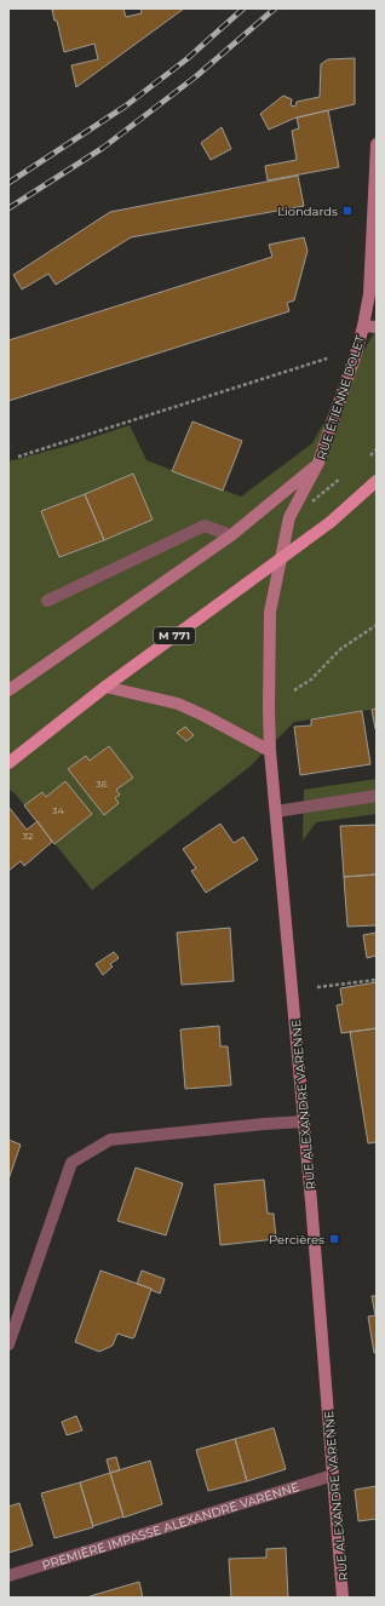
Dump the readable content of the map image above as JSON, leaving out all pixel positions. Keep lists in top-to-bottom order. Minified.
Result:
{"streets":{"main road":["RUE ÉTIENNE DOLET","M 771","RUE ALEXANDRE VARENNE"],"street":["PREMIÈRE IMPASSE ALEXANDRE VARENNE"]},"crossings":[["RUE ÉTIENNE DOLET","RUE ALEXANDRE VARENNE"],["RUE ALEXANDRE VARENNE","PREMIÈRE IMPASSE ALEXANDRE VARENNE"]],"places":{"transit":["Liondards","Percières"]},"house_numbers":["36","34","32"]}
